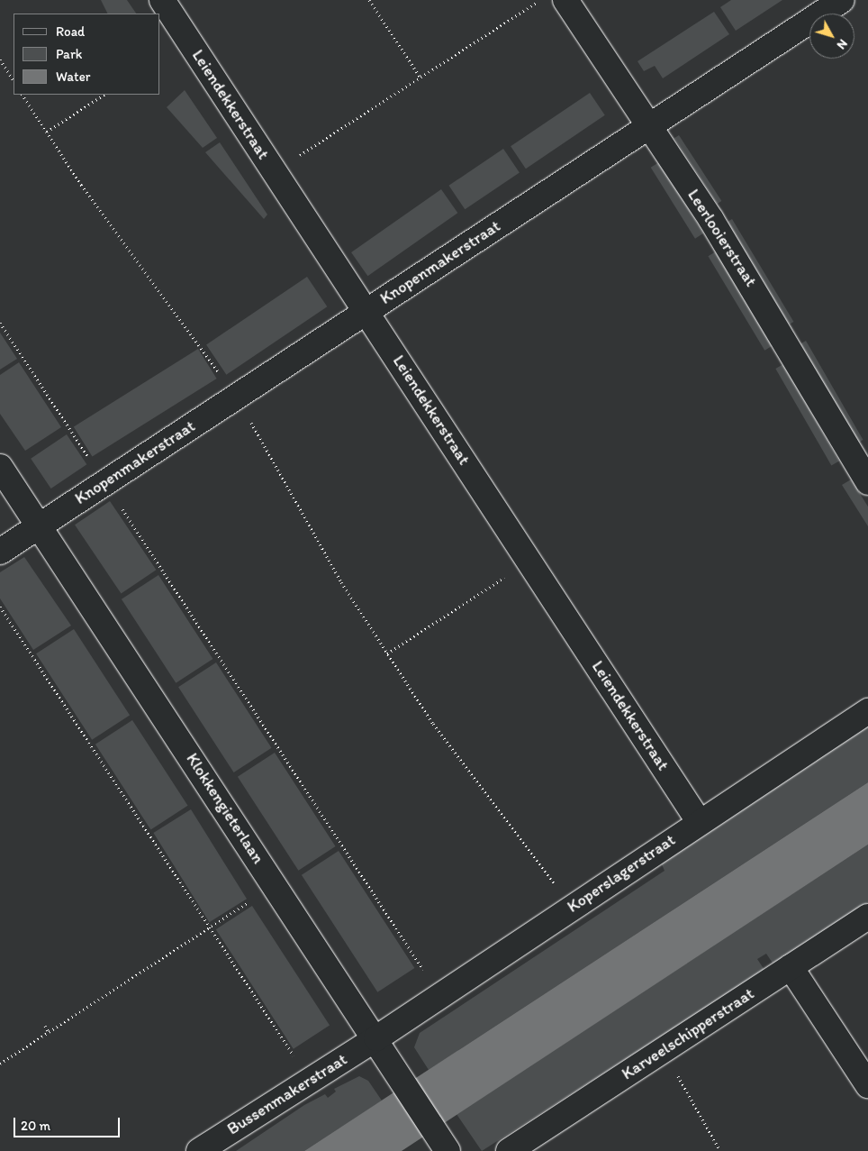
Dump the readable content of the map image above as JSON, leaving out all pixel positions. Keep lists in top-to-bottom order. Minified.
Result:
{"streets":{"street":["Leiendekkerstraat","Leerlooierstraat","Knopenmakerstraat","Klokkengieterlaan","Koperslagerstraat","Karveelschipperstraat","Bussenmakerstraat"]},"crossings":[["Leiendekkerstraat","Knopenmakerstraat"],["Leiendekkerstraat","Koperslagerstraat"],["Leerlooierstraat","Knopenmakerstraat"],["Knopenmakerstraat","Klokkengieterlaan"],["Klokkengieterlaan","Koperslagerstraat"],["Klokkengieterlaan","Bussenmakerstraat"],["Koperslagerstraat","Bussenmakerstraat"]],"legend":["Road","Park","Water"],"scale_bar":"20 m","north":"bottom right"}
